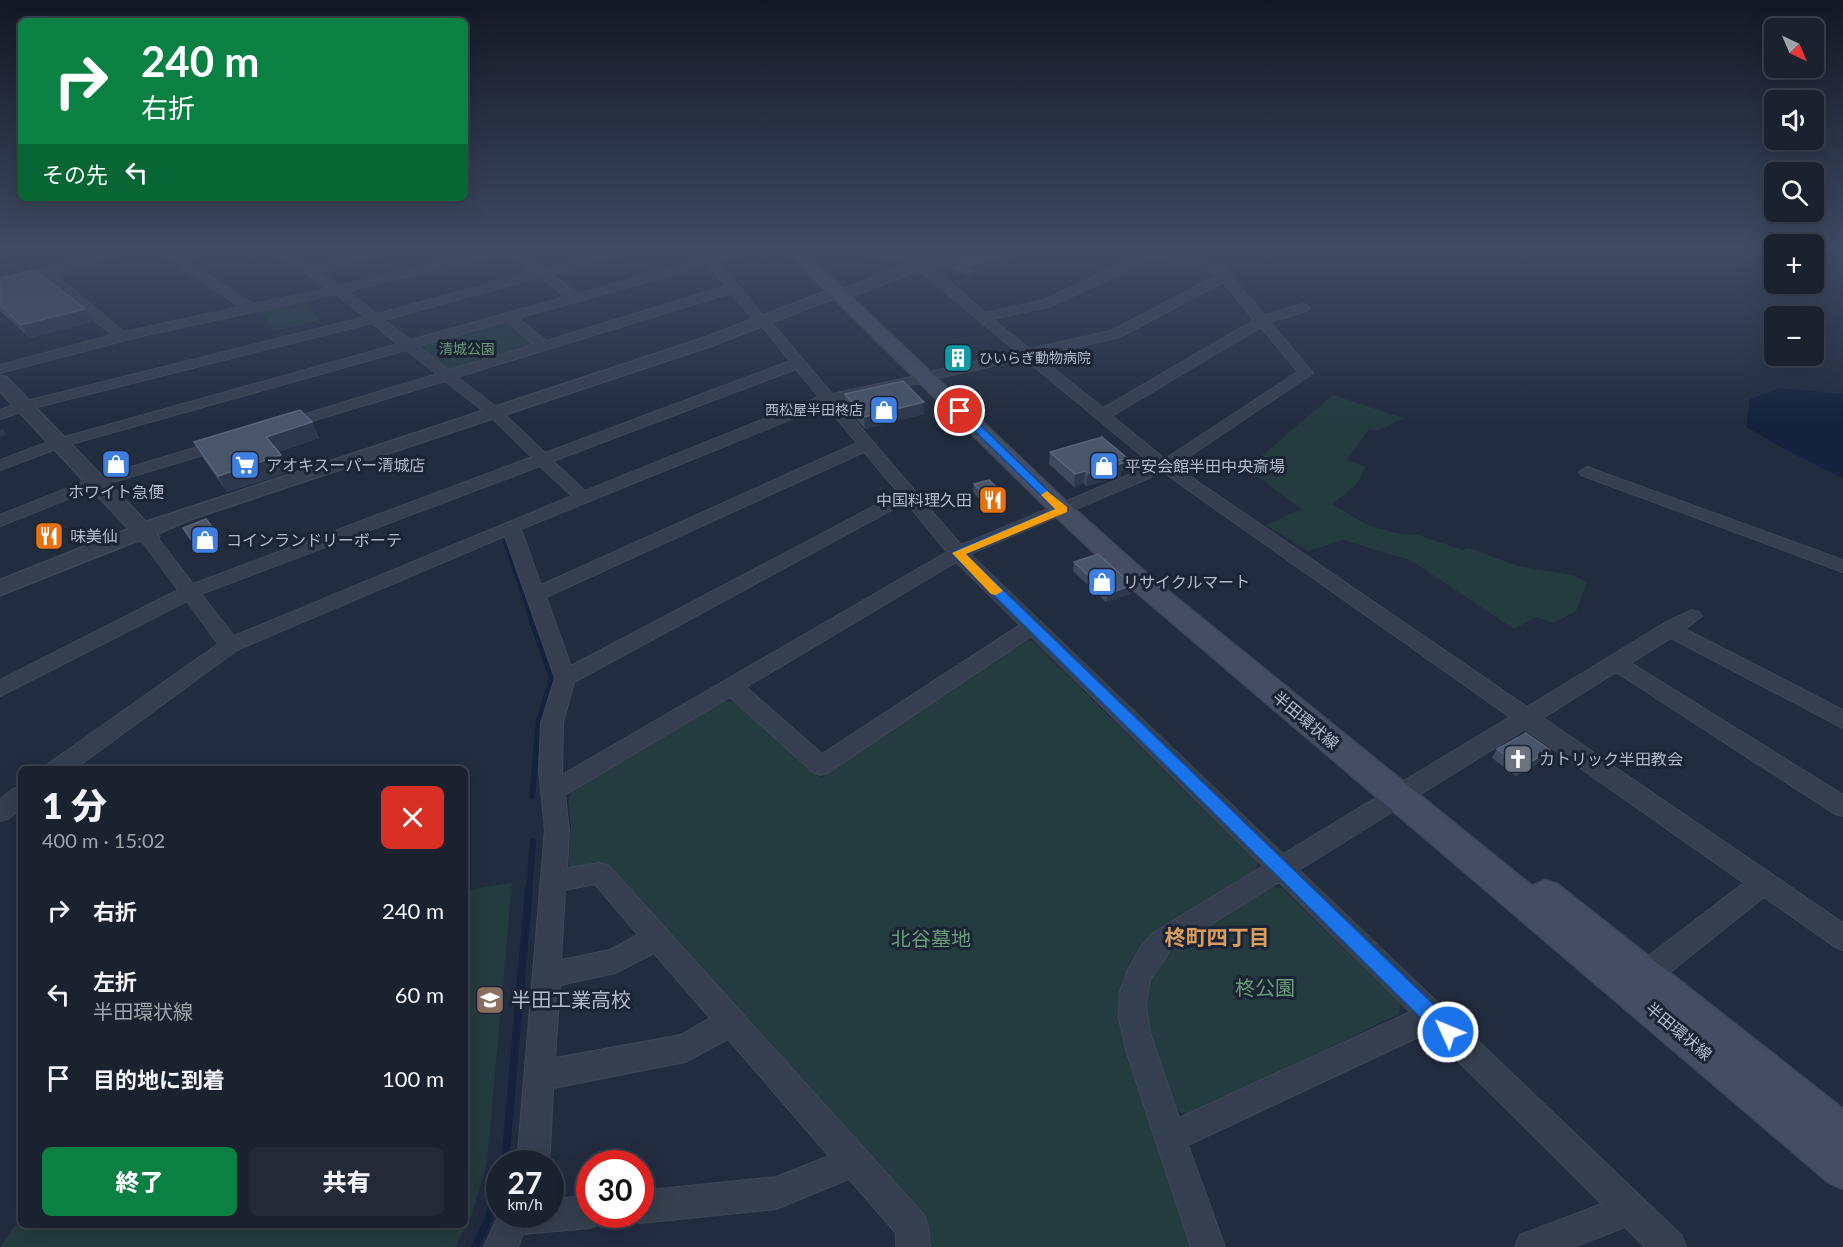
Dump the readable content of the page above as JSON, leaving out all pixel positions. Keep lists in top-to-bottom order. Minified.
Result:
{"streets":{"main road":["半田環状線"]},"districts":["柊町四丁目"],"parks":["清城公園","北谷墓地","柊公園"],"places":{"building":["ひいらぎ動物病院"],"shop":["西松屋半田柊店","ホワイト急便","平安会館半田中央斎場","コインランドリーボーテ","リサイクルマート"],"supermarket":["アオキスーパー清城店"],"restaurant":["中国料理久田","味美仙"],"church":["カトリック半田教会"],"school or university":["半田工業高校"]},"north":"bottom right","page":{"map_buttons":["+","−"],"turn":["240 m","右折"],"then":"その先","heading":["1 分","400 m · 15:02"],"list":[{"name":"右折","value":"240 m"},{"name":"左折","note":"半田環状線","value":"60 m"},{"name":"目的地に到着","value":"100 m"}],"buttons":["終了","共有"],"speed":"27 km/h","limit":"30"}}
